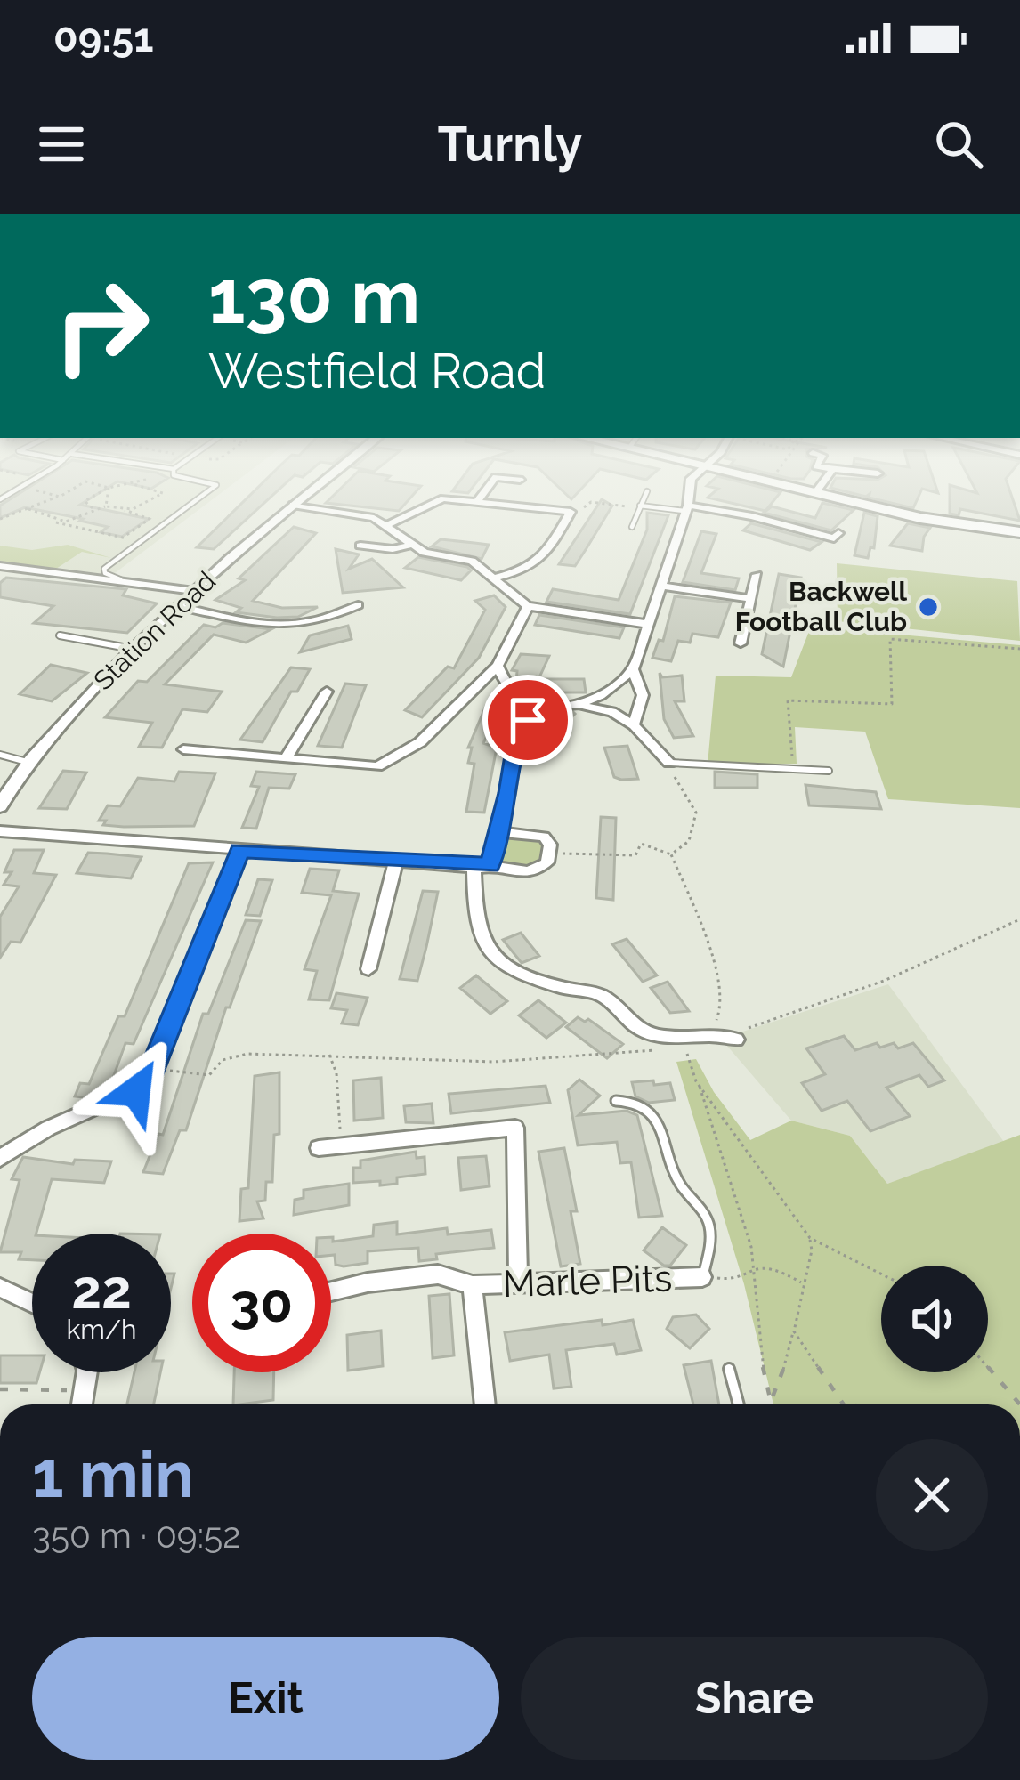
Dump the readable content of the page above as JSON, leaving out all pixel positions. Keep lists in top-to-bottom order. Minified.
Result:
{"streets":{"street":["Station Road","Marle Pits"]},"places":["Backwell Football Club"],"page":{"status":"09:51","header":"Turnly","turn":["130 m","Westfield Road"],"speed":"22 km/h","limit":"30","heading":["1 min","350 m · 09:52"],"buttons":["Exit","Share"]}}
